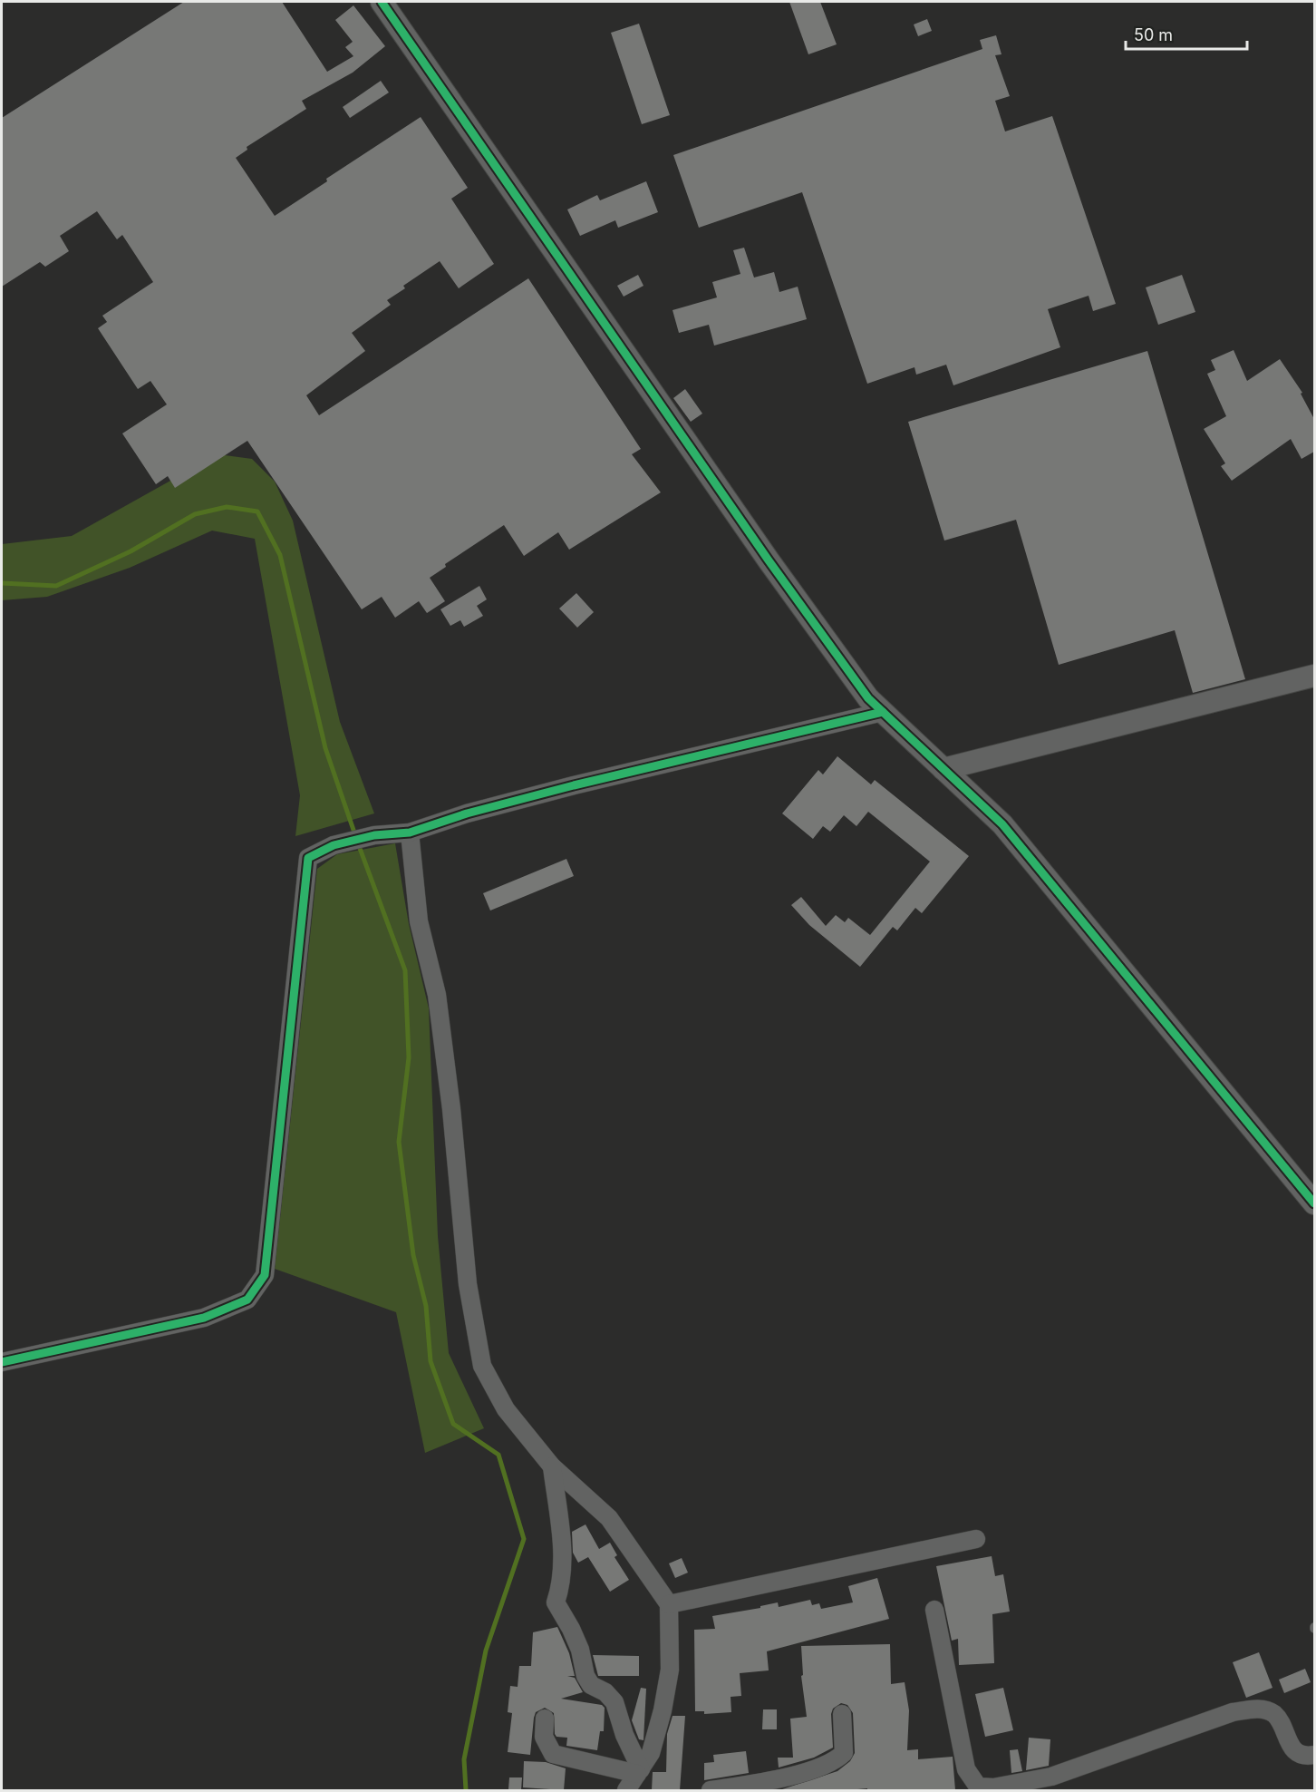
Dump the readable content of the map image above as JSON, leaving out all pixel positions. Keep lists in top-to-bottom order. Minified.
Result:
{"scale_bar":"50 m"}
